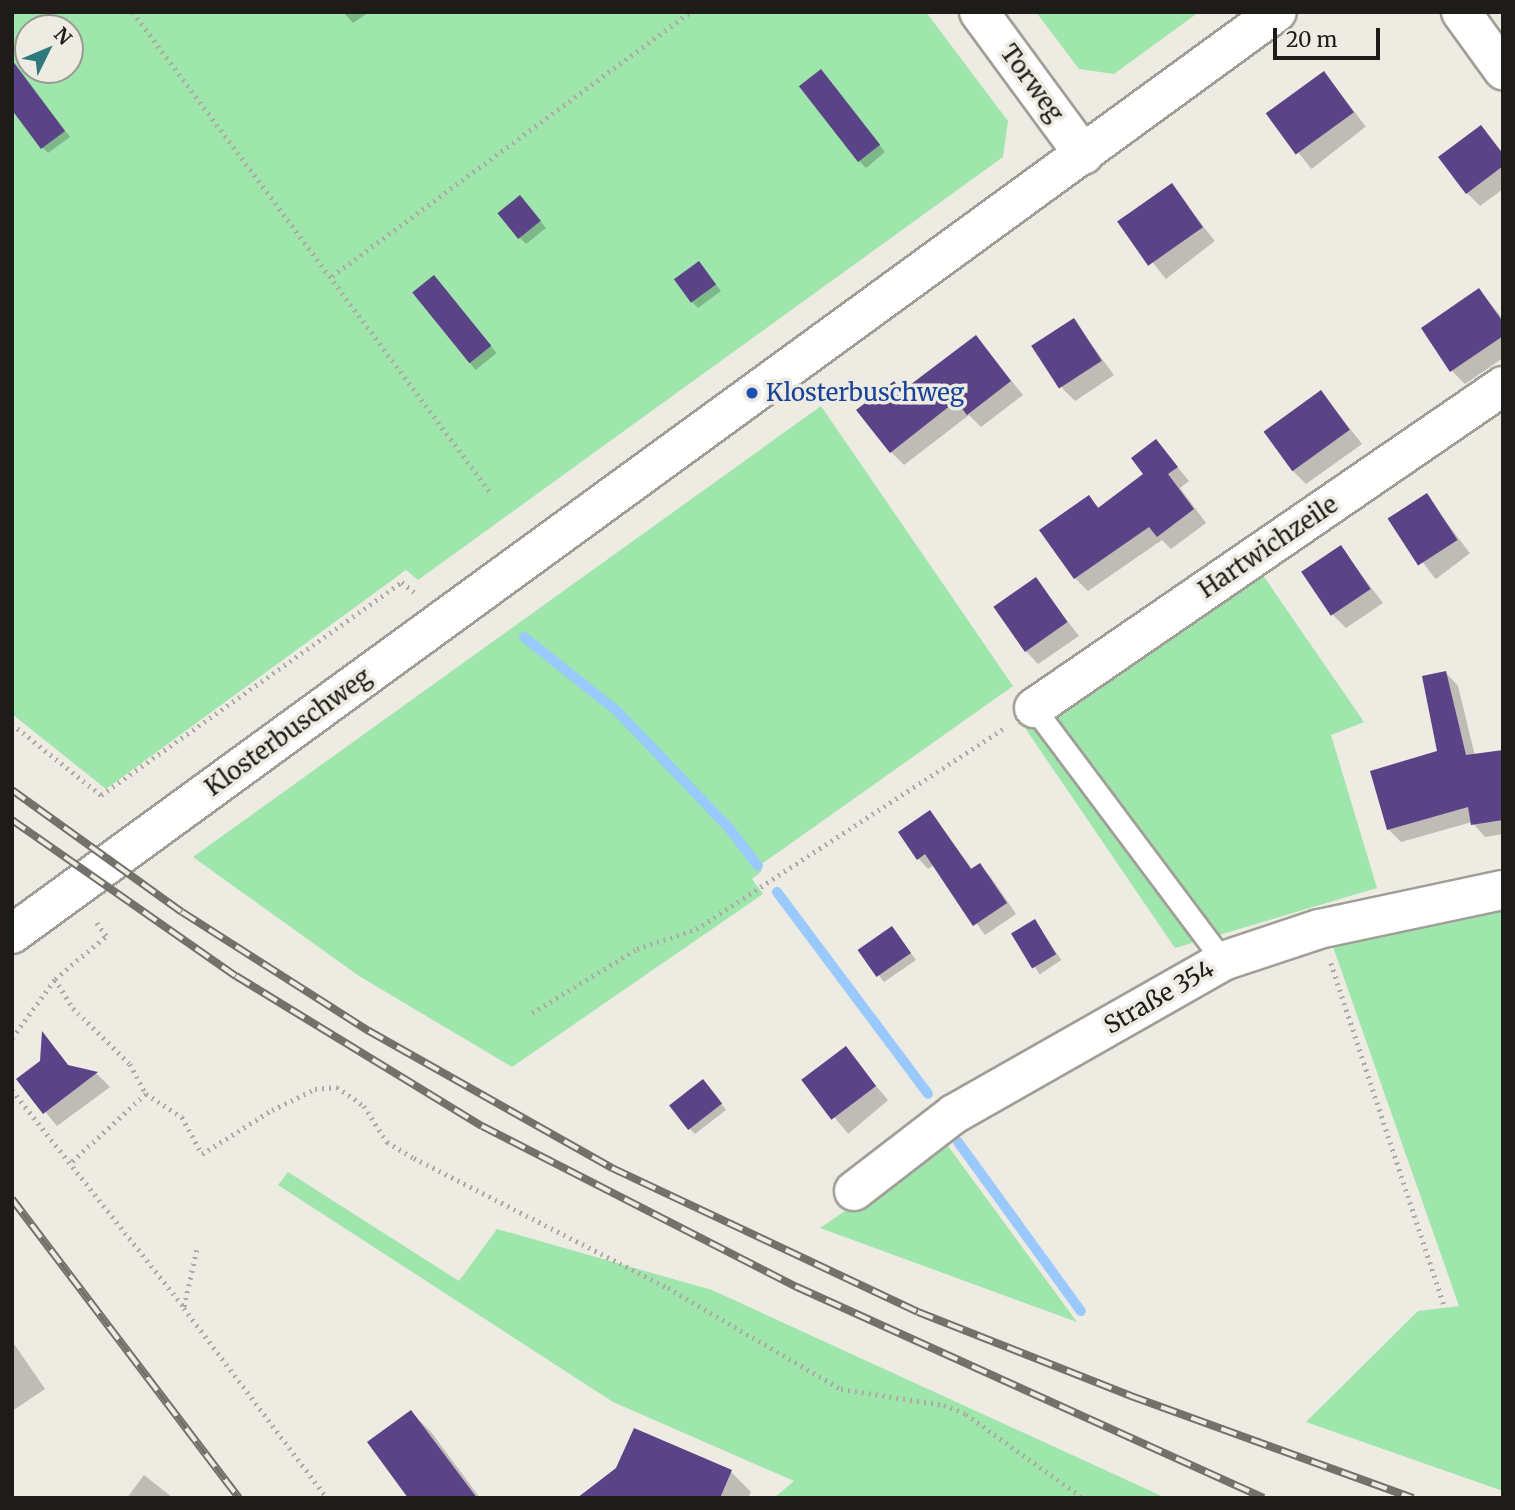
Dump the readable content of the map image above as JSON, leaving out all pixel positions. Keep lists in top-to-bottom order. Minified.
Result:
{"streets":{"street":["Torweg","Hartwichzeile","Klosterbuschweg","Straße 354"]},"crossings":[["Torweg","Klosterbuschweg"]],"places":["Klosterbuschweg"],"scale_bar":"20 m","north":"top right"}
